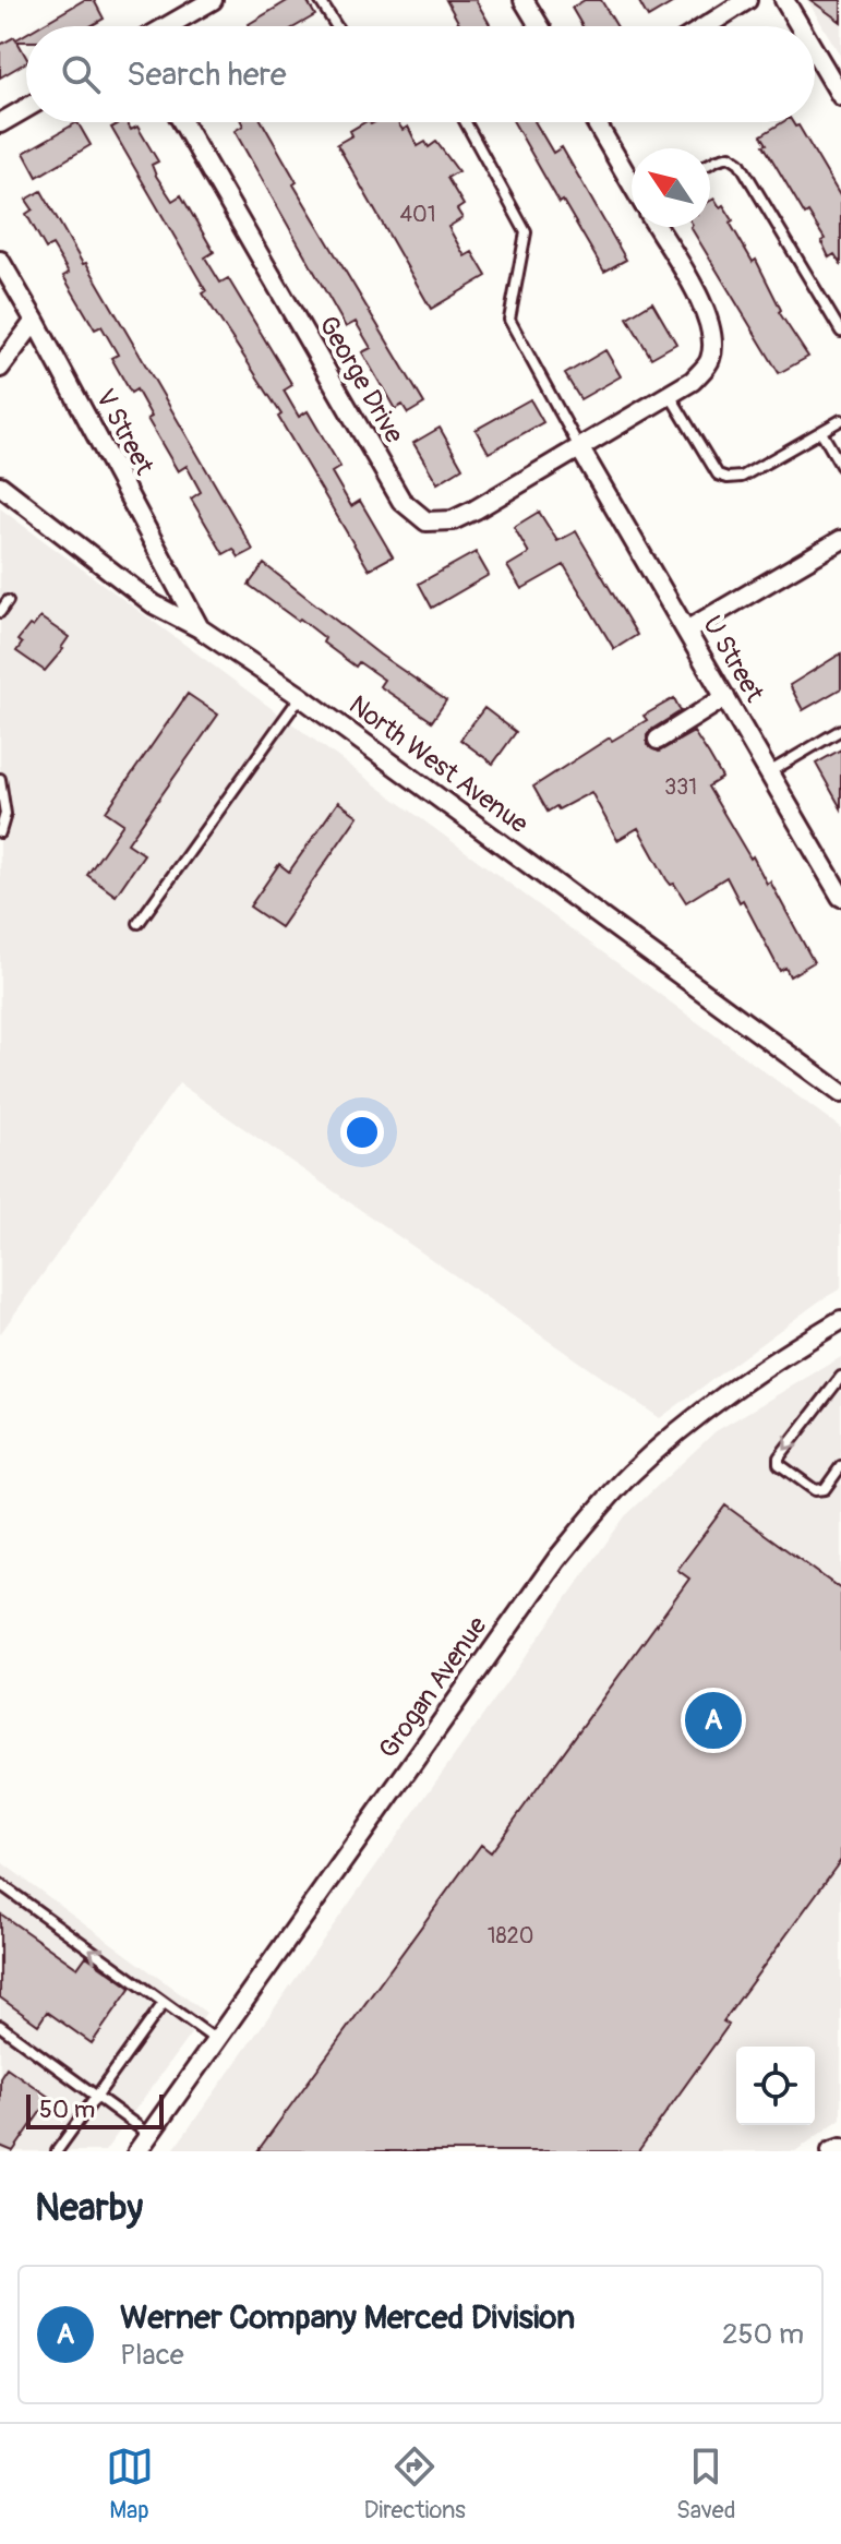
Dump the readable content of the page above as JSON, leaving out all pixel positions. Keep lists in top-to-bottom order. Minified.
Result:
{"streets":{"street":["George Drive","V Street","U Street","North West Avenue","Grogan Avenue"]},"crossings":[["George Drive","U Street"],["V Street","North West Avenue"]],"house_numbers":["401","331","1820"],"scale_bar":"50 m","north":"top left","page":{"search":"Search here","pins":"A","scale":"50 m","heading":"Nearby","list":[{"mark":"A","name":"Werner Company Merced Division","note":"Place","value":"250 m"}],"nav":["Map","Directions","Saved"]}}
